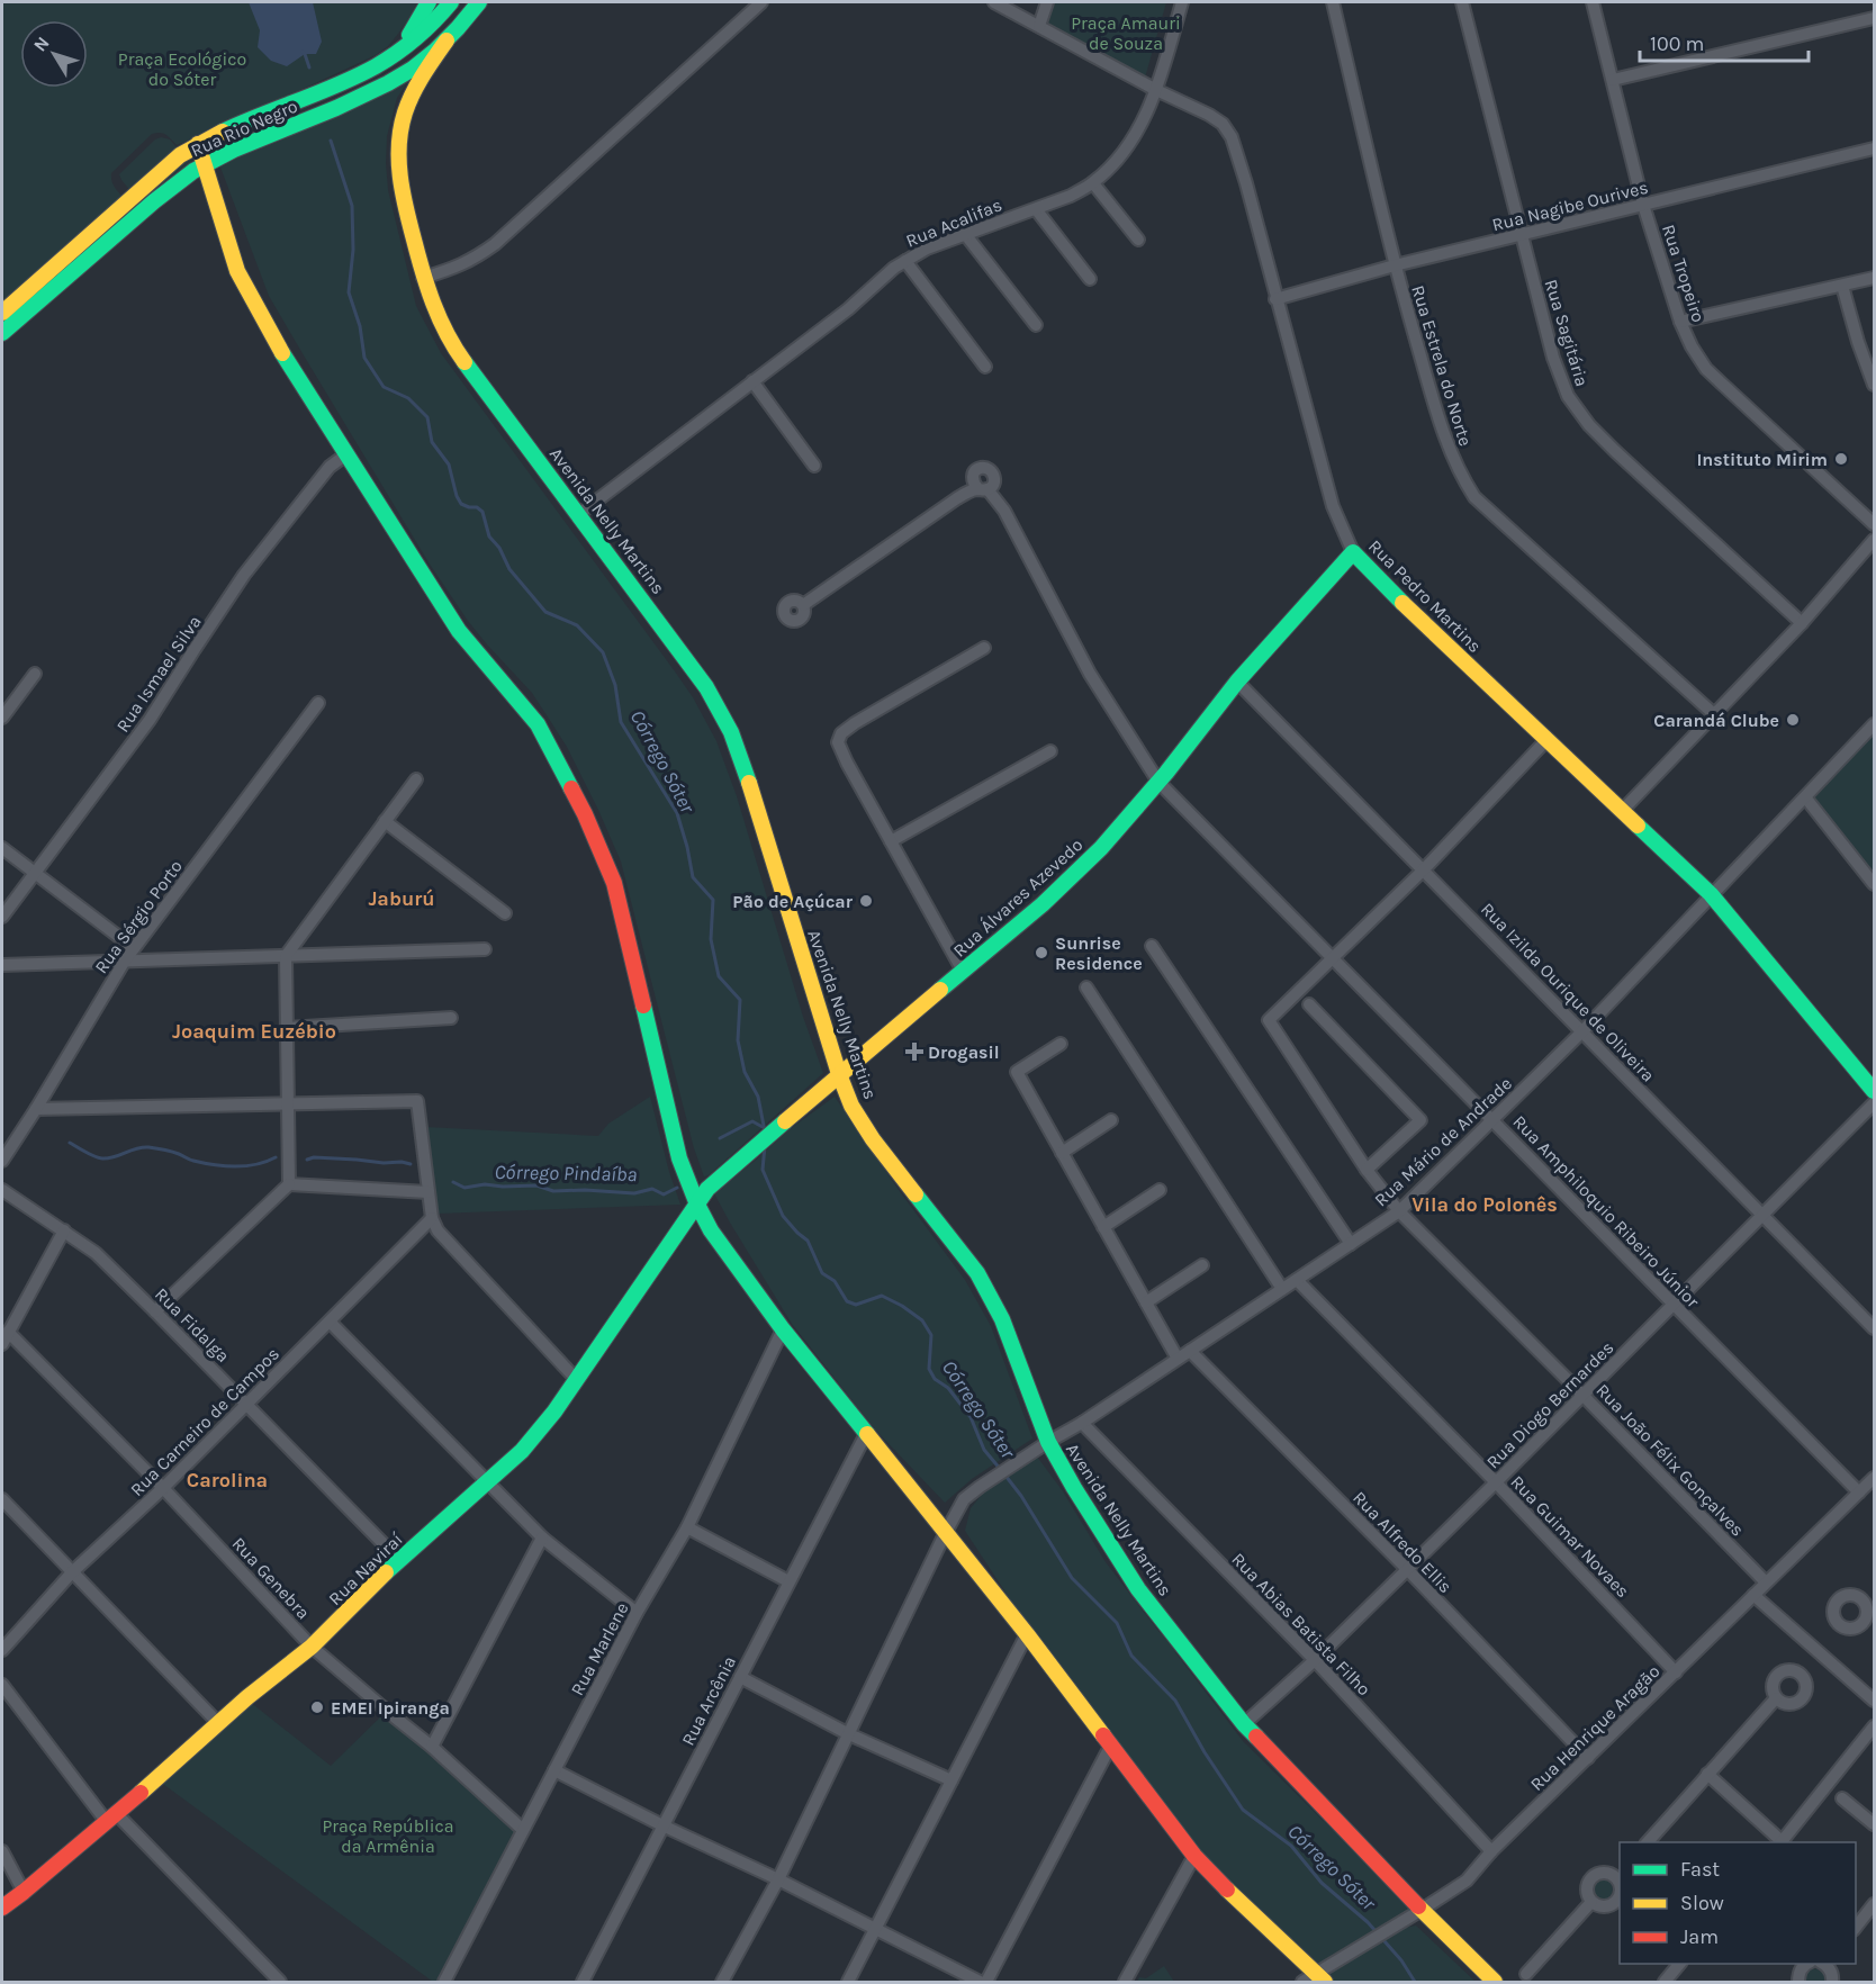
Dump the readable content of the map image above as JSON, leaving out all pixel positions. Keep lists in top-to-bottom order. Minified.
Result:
{"streets":{"main road":["Rua Rio Negro","Avenida Nelly Martins","Rua Pedro Martins","Rua Álvares Azevedo","Rua Naviraí"],"street":["Rua Nagibe Ourives","Rua Acalifas","Rua Tropeiro","Rua Sagitária","Rua Estrela do Norte","Rua Ismael Silva","Rua Sérgio Porto","Rua Izilda Ourique de Oliveira","Rua Mário de Andrade","Rua Amphiloquio Ribeiro Júnior","Rua Fidalga","Rua Diogo Bernardes","Rua Carneiro de Campos","Rua João Félix Gonçalves","Rua Guimar Novaes","Rua Alfredo Ellis","Rua Genebra","Rua Abias Batista Filho","Rua Marlene","Rua Arcênia","Rua Henrique Aragão"]},"crossings":[["Rua Rio Negro","Avenida Nelly Martins"],["Rua Nagibe Ourives","Rua Tropeiro"],["Rua Nagibe Ourives","Rua Sagitária"],["Rua Nagibe Ourives","Rua Estrela do Norte"],["Rua Nagibe Ourives","Rua Pedro Martins"],["Rua Acalifas","Avenida Nelly Martins"],["Rua Acalifas","Rua Pedro Martins"],["Avenida Nelly Martins","Rua Álvares Azevedo"],["Avenida Nelly Martins","Rua Mário de Andrade"],["Avenida Nelly Martins","Rua Diogo Bernardes"],["Avenida Nelly Martins","Rua Henrique Aragão"],["Rua Pedro Martins","Rua Álvares Azevedo"],["Rua Pedro Martins","Rua Mário de Andrade"],["Rua Álvares Azevedo","Rua Izilda Ourique de Oliveira"],["Rua Álvares Azevedo","Rua Amphiloquio Ribeiro Júnior"],["Rua Álvares Azevedo","Rua Naviraí"],["Rua Izilda Ourique de Oliveira","Rua Mário de Andrade"],["Rua Izilda Ourique de Oliveira","Rua Diogo Bernardes"],["Rua Mário de Andrade","Rua Amphiloquio Ribeiro Júnior"],["Rua Mário de Andrade","Rua João Félix Gonçalves"],["Rua Mário de Andrade","Rua Guimar Novaes"],["Rua Mário de Andrade","Rua Alfredo Ellis"],["Rua Mário de Andrade","Rua Abias Batista Filho"],["Rua Amphiloquio Ribeiro Júnior","Rua Diogo Bernardes"],["Rua Amphiloquio Ribeiro Júnior","Rua João Félix Gonçalves"],["Rua Amphiloquio Ribeiro Júnior","Rua Henrique Aragão"],["Rua Fidalga","Rua Carneiro de Campos"],["Rua Fidalga","Rua Naviraí"],["Rua Diogo Bernardes","Rua João Félix Gonçalves"],["Rua Diogo Bernardes","Rua Guimar Novaes"],["Rua Diogo Bernardes","Rua Alfredo Ellis"],["Rua Diogo Bernardes","Rua Abias Batista Filho"],["Rua Carneiro de Campos","Rua Genebra"],["Rua João Félix Gonçalves","Rua Henrique Aragão"],["Rua Guimar Novaes","Rua Henrique Aragão"],["Rua Alfredo Ellis","Rua Henrique Aragão"],["Rua Naviraí","Rua Genebra"],["Rua Genebra","Rua Marlene"],["Rua Abias Batista Filho","Rua Henrique Aragão"]],"districts":["Jaburú","Joaquim Euzébio","Vila do Polonês","Carolina"],"water":["Córrego Sóter","Córrego Pindaíba"],"parks":["Praça Amauri de Souza","Praça Ecológico do Sóter","Praça República da Armênia"],"places":{"other":["Instituto Mirim","Carandá Clube","Pão de Açúcar","Sunrise Residence","EMEI Ipiranga"],"health":["Drogasil"]},"legend":["Fast","Slow","Jam"],"scale_bar":"100 m","north":"top left"}
